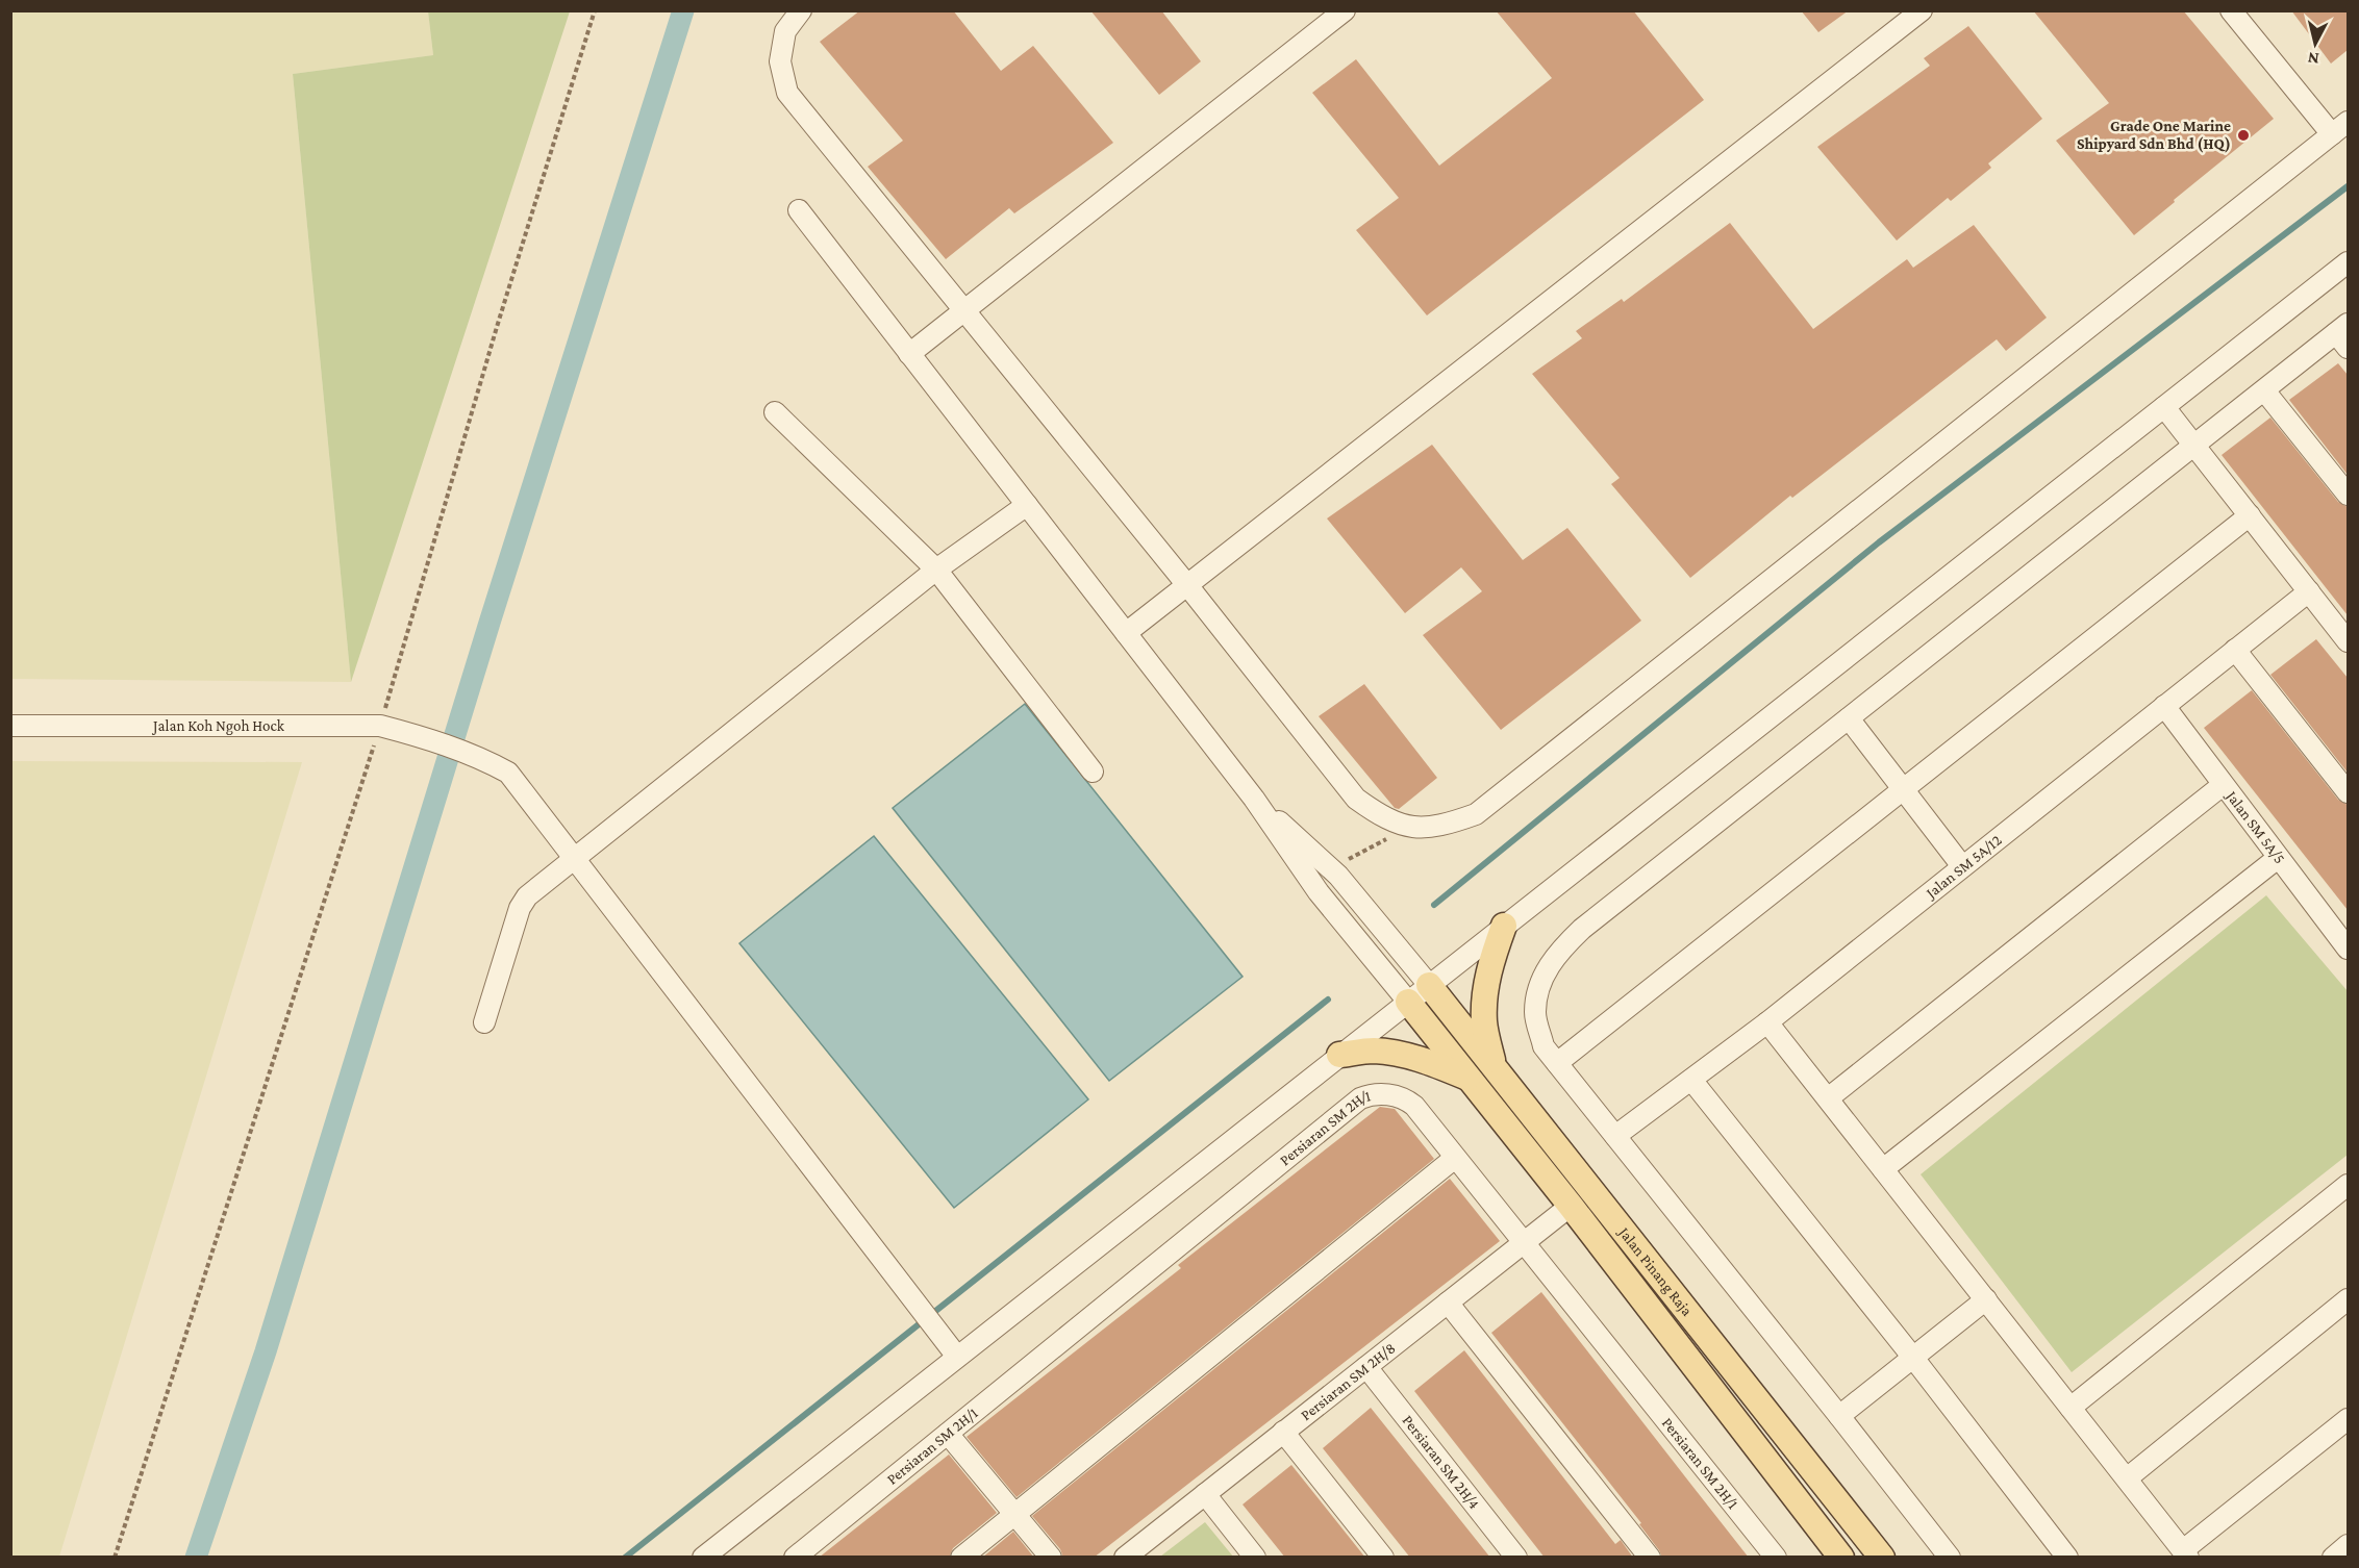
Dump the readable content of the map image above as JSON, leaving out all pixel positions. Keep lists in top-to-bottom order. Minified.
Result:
{"streets":{"main road":["Jalan Pinang Raja"],"street":["Jalan Koh Ngoh Hock","Jalan SM 5A/5","Jalan SM 5A/12","Persiaran SM 2H/1","Persiaran SM 2H/8","Persiaran SM 2H/4"]},"crossings":[["Jalan SM 5A/5","Jalan SM 5A/12"],["Persiaran SM 2H/1","Persiaran SM 2H/8"],["Persiaran SM 2H/8","Persiaran SM 2H/4"]],"places":["Grade One Marine Shipyard Sdn Bhd (HQ)"],"north":"bottom"}
